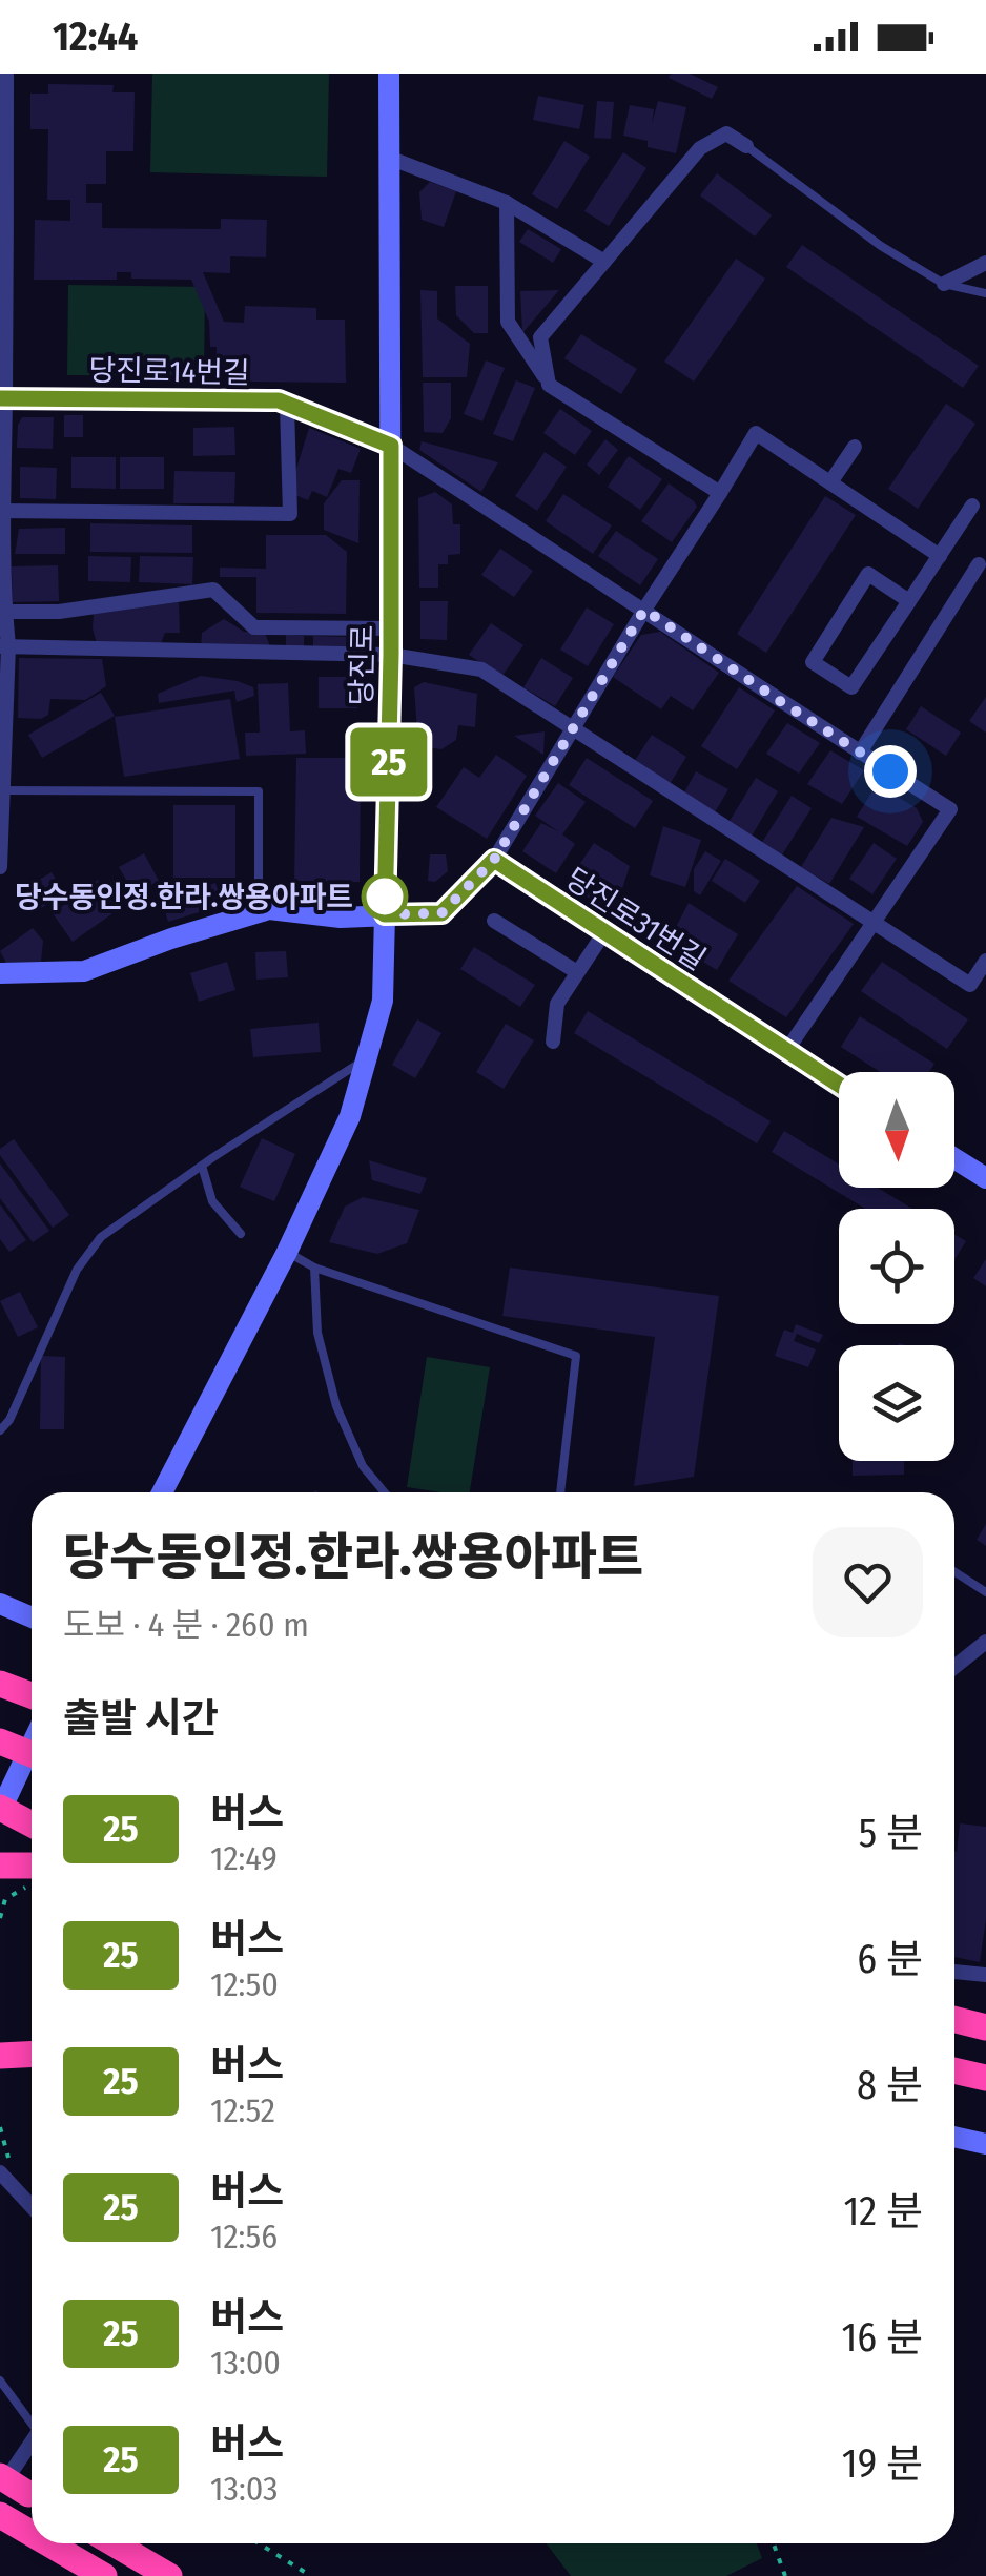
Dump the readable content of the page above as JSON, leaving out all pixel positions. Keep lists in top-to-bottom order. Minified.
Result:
{"streets":{"street":["당진로14번길","당진로","당진로31번길"]},"crossings":[["당진로14번길","당진로"]],"places":["당수동인정.한라.쌍용아파트"],"lines":["bus line 25"],"north":"bottom","page":{"status":"12:44","on_map":"25","heading":[["당수동인정.한라.쌍용아파트","도보 · 4 분 · 260 m"],"출발 시간"],"list":[{"mark":"25","name":"버스","note":"12:49","value":"5 분"},{"mark":"25","name":"버스","note":"12:50","value":"6 분"},{"mark":"25","name":"버스","note":"12:52","value":"8 분"},{"mark":"25","name":"버스","note":"12:56","value":"12 분"},{"mark":"25","name":"버스","note":"13:00","value":"16 분"},{"mark":"25","name":"버스","note":"13:03","value":"19 분"}]}}
